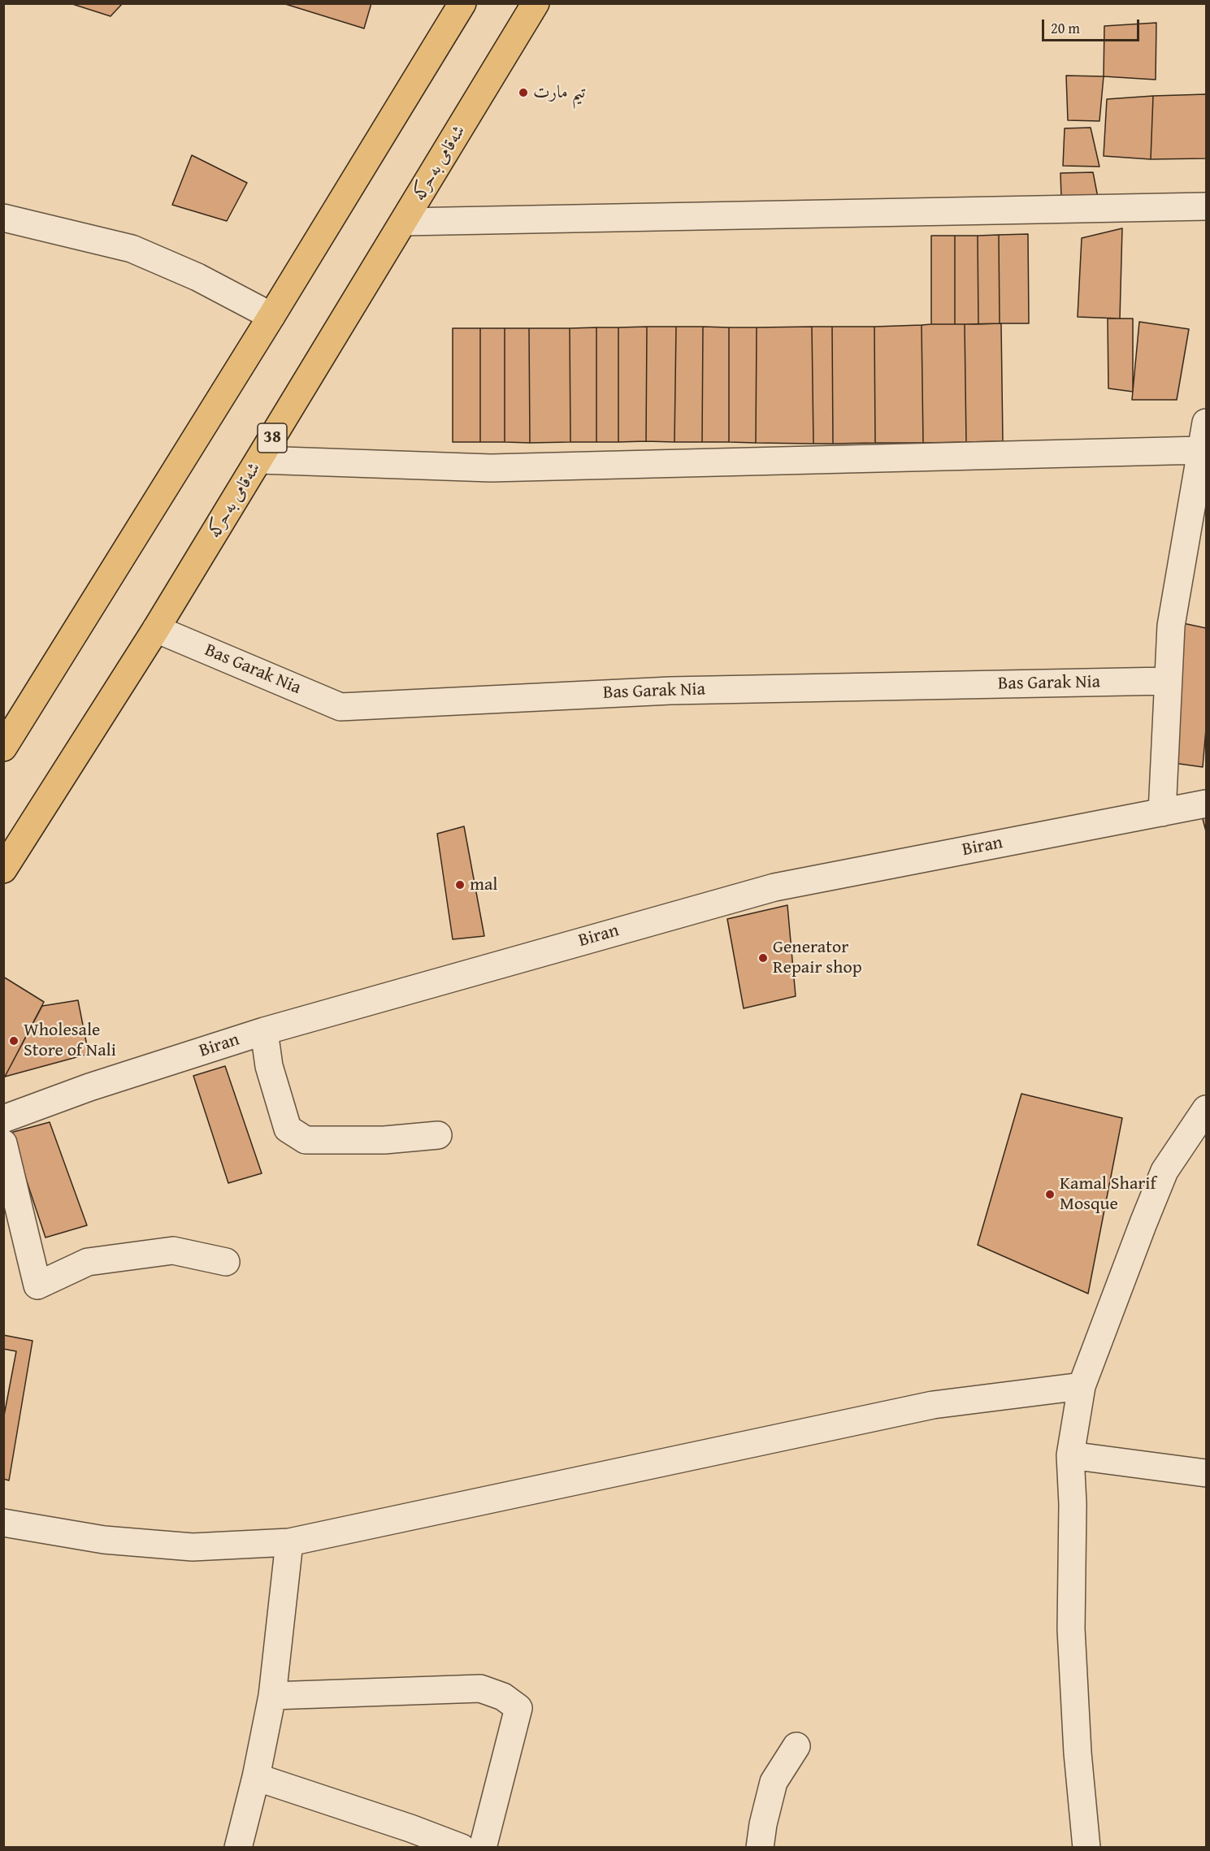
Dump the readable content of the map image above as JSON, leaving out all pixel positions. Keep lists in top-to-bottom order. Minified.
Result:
{"streets":{"main road":["شەقامی بەحرکە","38"],"street":["Bas Garak Nia","Biran"]},"crossings":[["شەقامی بەحرکە","Bas Garak Nia"]],"places":["تيم مارت","mal","Generator Repair shop","Wholesale Store of Nali","Kamal Sharif Mosque"],"scale_bar":"20 m"}
